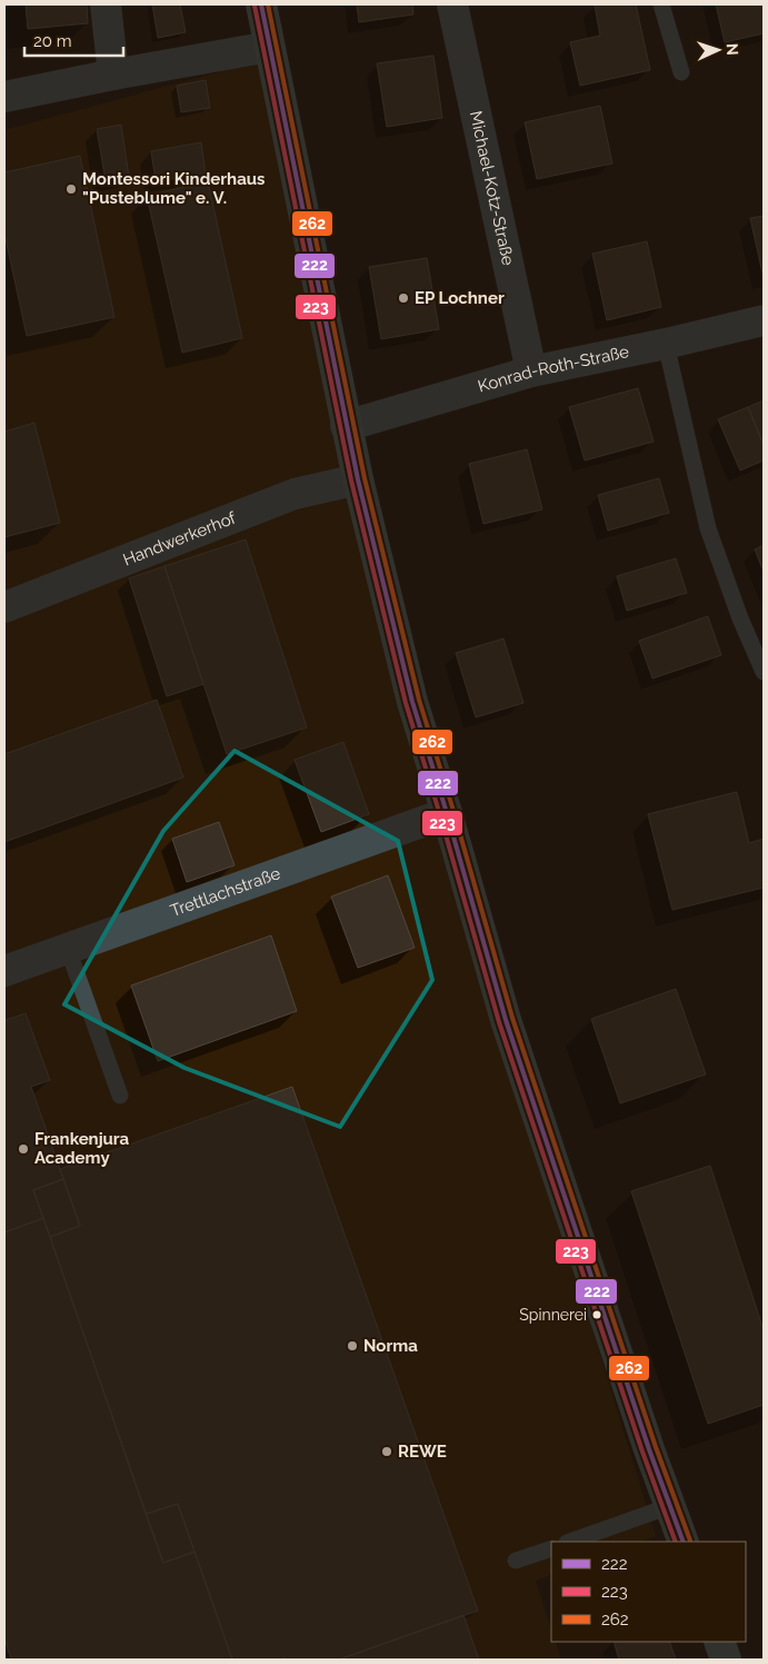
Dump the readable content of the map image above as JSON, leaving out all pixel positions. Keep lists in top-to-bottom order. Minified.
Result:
{"streets":{"street":["Michael-Kotz-Straße","Konrad-Roth-Straße","Handwerkerhof","Trettlachstraße"]},"crossings":[["Michael-Kotz-Straße","Konrad-Roth-Straße"]],"places":["Montessori Kinderhaus \"Pusteblume\" e. V.","EP Lochner","Frankenjura Academy","Spinnerei","Norma","REWE"],"lines":["transit line 222","transit line 262","transit line 223"],"legend":["222","223","262"],"scale_bar":"20 m","north":"right"}
